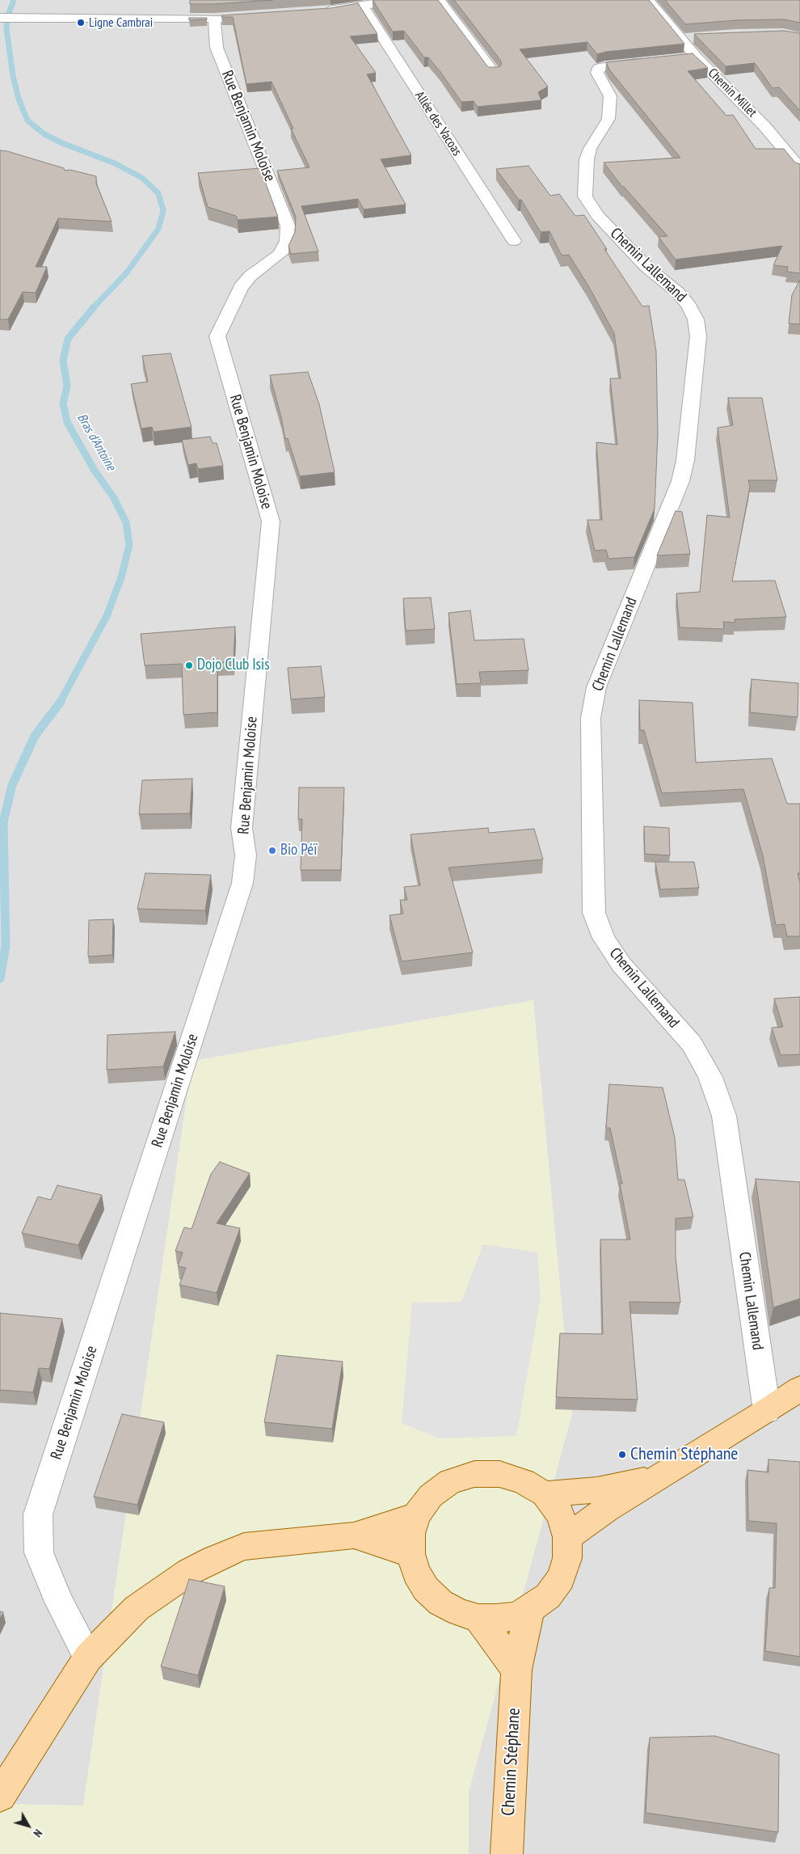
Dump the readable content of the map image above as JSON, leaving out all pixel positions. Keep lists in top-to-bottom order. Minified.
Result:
{"streets":{"main road":["Chemin Stéphane"],"street":["Chemin Millet","Allée des Vacoas","Rue Benjamin Moloise","Chemin Lallemand"]},"crossings":[["Chemin Millet","Chemin Lallemand"]],"water":["Bras d'Antoine"],"places":["Ligne Cambrai","Dojo Club Isis","Bio Péï","Chemin Stéphane"],"north":"bottom right"}
